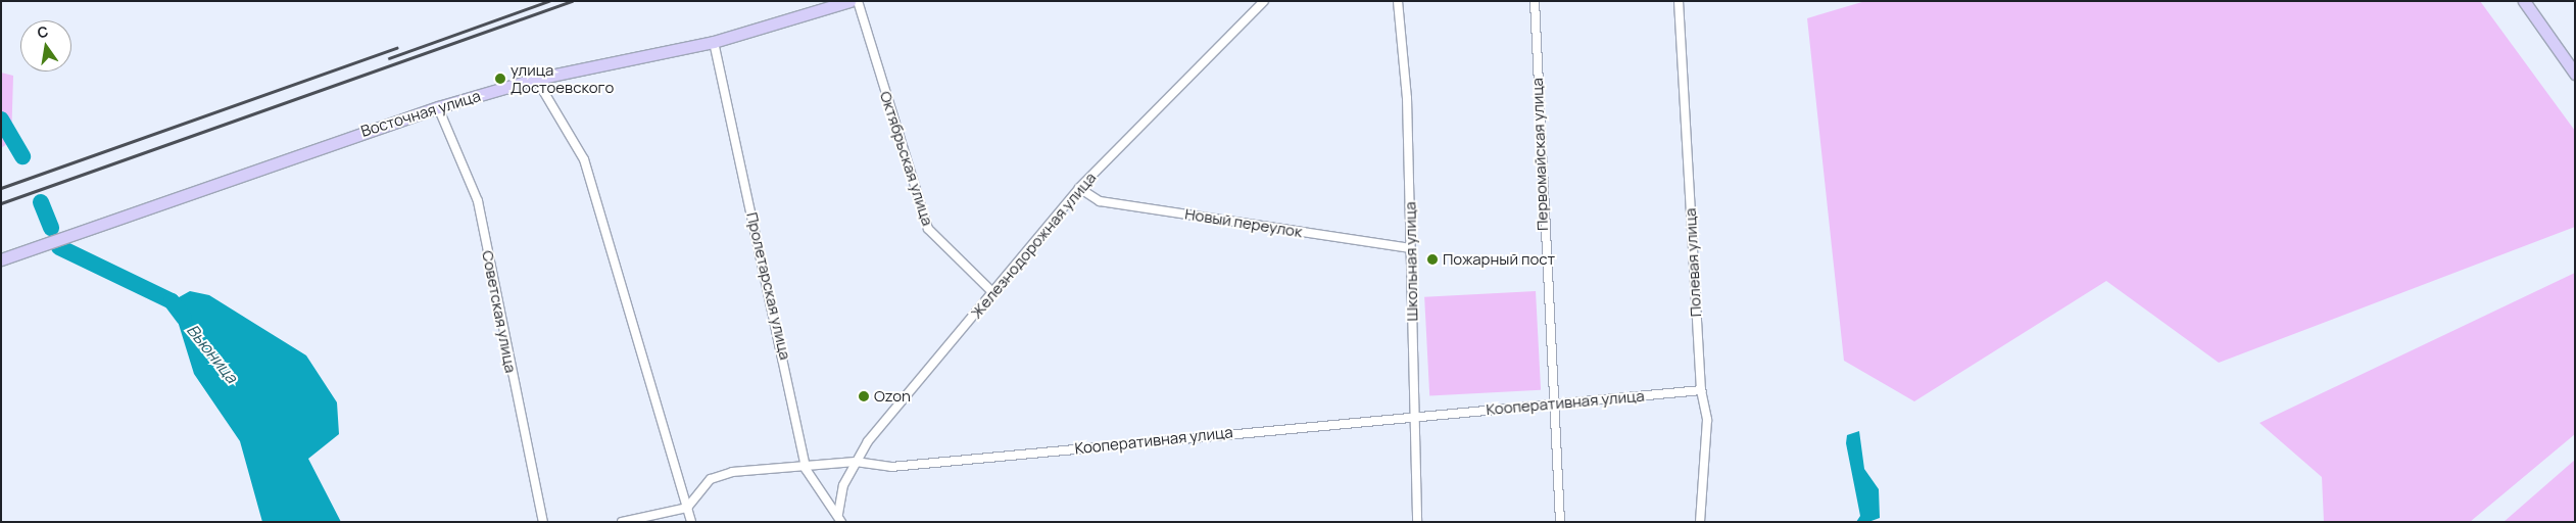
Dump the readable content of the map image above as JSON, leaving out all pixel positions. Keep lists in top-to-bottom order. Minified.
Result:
{"streets":{"main road":["Восточная улица"],"street":["Первомайская улица","Октябрьская улица","Новый переулок","Железнодорожная улица","Школьная улица","Полевая улица","Пролетарская улица","Советская улица","Кооперативная улица"]},"crossings":[["Восточная улица","Пролетарская улица"],["Восточная улица","Советская улица"],["Первомайская улица","Кооперативная улица"],["Октябрьская улица","Железнодорожная улица"],["Новый переулок","Железнодорожная улица"],["Новый переулок","Школьная улица"],["Железнодорожная улица","Пролетарская улица"],["Железнодорожная улица","Кооперативная улица"],["Школьная улица","Кооперативная улица"],["Полевая улица","Кооперативная улица"],["Пролетарская улица","Кооперативная улица"]],"water":["Вьюница"],"places":["улица Достоевского","Пожарный пост","Ozon"],"north":"top"}
